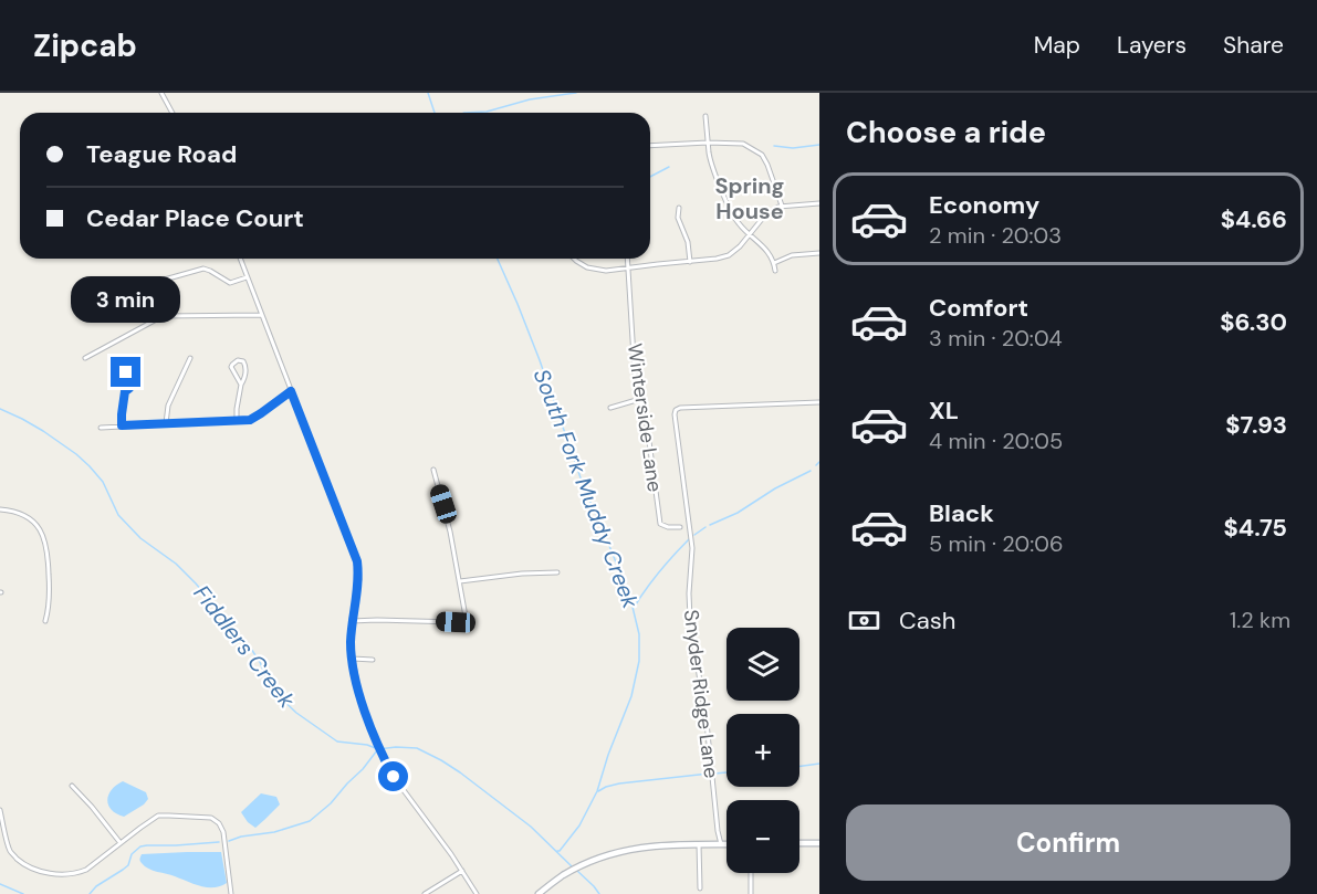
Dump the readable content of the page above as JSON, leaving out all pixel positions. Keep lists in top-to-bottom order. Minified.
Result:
{"streets":{"street":["Winterside Lane","Snyder Ridge Lane"]},"districts":["Spring House"],"water":["South Fork Muddy Creek","Fiddlers Creek"],"page":{"header":"Zipcab","nav":["Map","Layers","Share"],"heading":"Choose a ride","banner":["Teague Road","Cedar Place Court"],"list":[{"name":"Economy","note":"2 min · 20:03","value":"$4.66"},{"name":"Comfort","note":"3 min · 20:04","value":"$6.30"},{"name":"XL","note":"4 min · 20:05","value":"$7.93"},{"name":"Black","note":"5 min · 20:06","value":"$4.75"}],"bubble":"3 min","pay":["Cash","1.2 km"],"map_buttons":["+","−"],"buttons":"Confirm"}}
